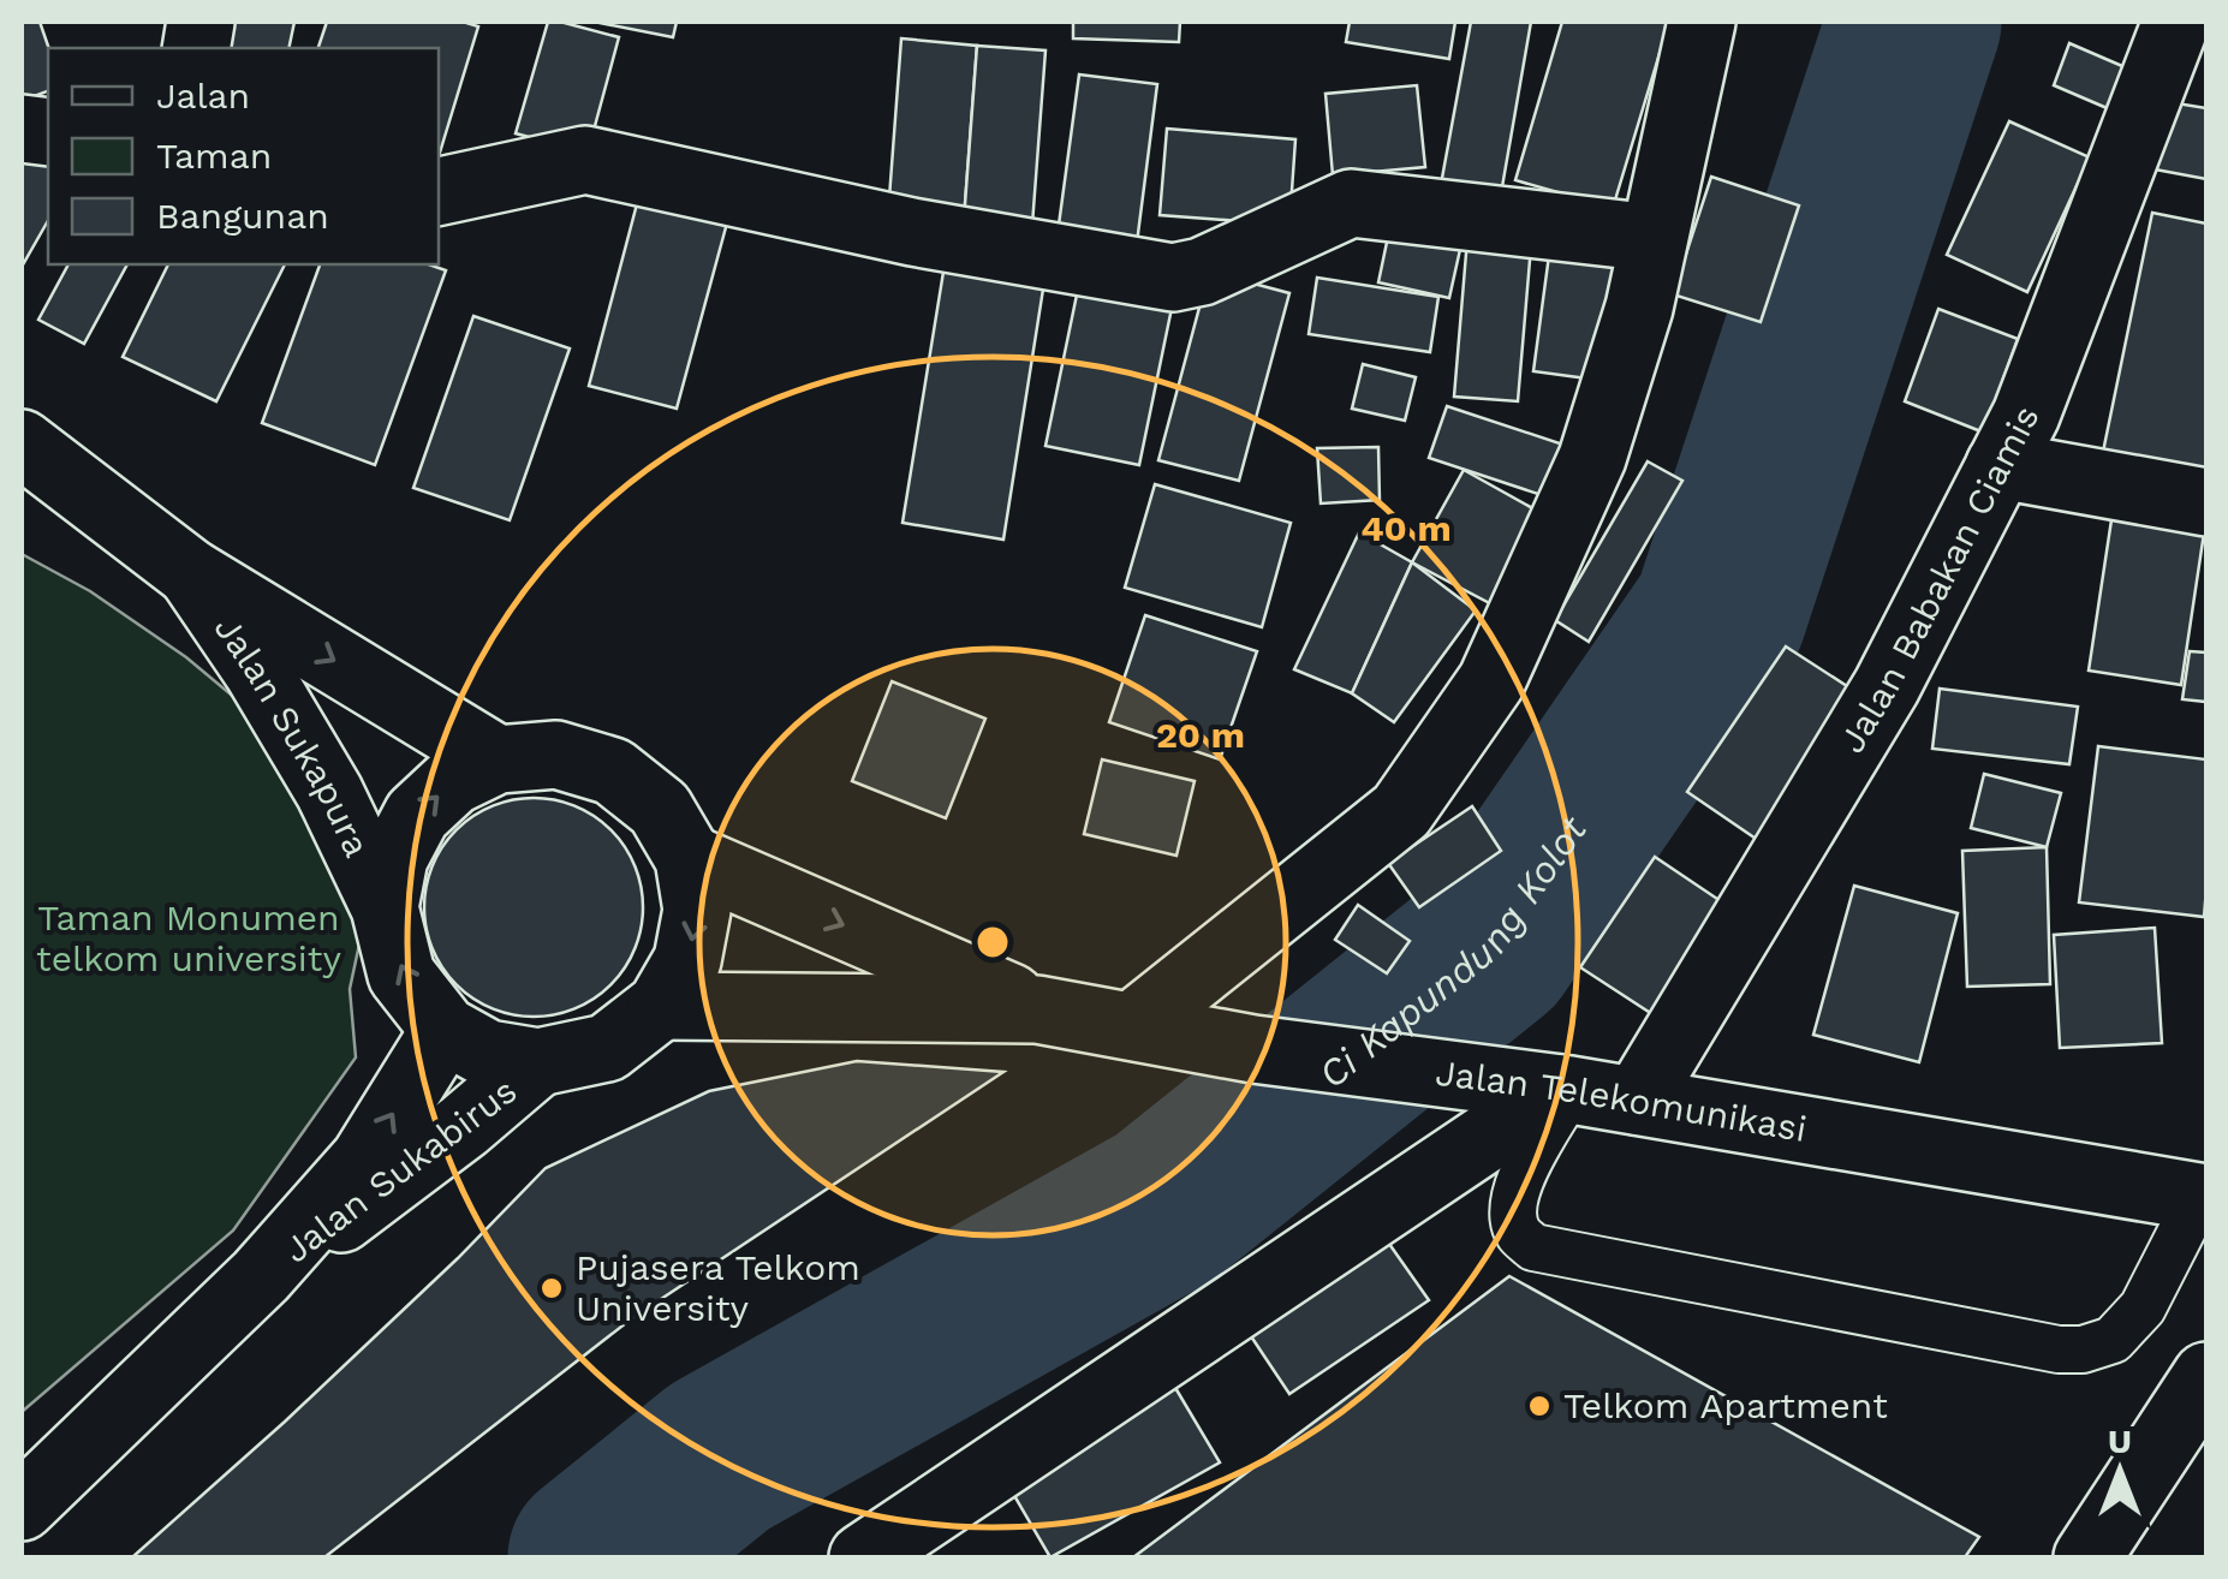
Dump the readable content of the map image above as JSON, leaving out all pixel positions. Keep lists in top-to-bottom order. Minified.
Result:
{"streets":{"street":["Jalan Babakan Ciamis","Jalan Sukapura","Jalan Telekomunikasi","Jalan Sukabirus"]},"crossings":[["Jalan Babakan Ciamis","Jalan Telekomunikasi"],["Jalan Sukapura","Jalan Telekomunikasi"],["Jalan Sukapura","Jalan Sukabirus"],["Jalan Telekomunikasi","Jalan Sukabirus"]],"one_way":["Jalan Sukapura"],"water":["Ci Kapundung Kolot"],"parks":["Taman Monumen telkom university"],"places":["Pujasera Telkom University","Telkom Apartment"],"legend":["Jalan","Taman","Bangunan"],"north":"top","rings":["40 m","20 m"]}
